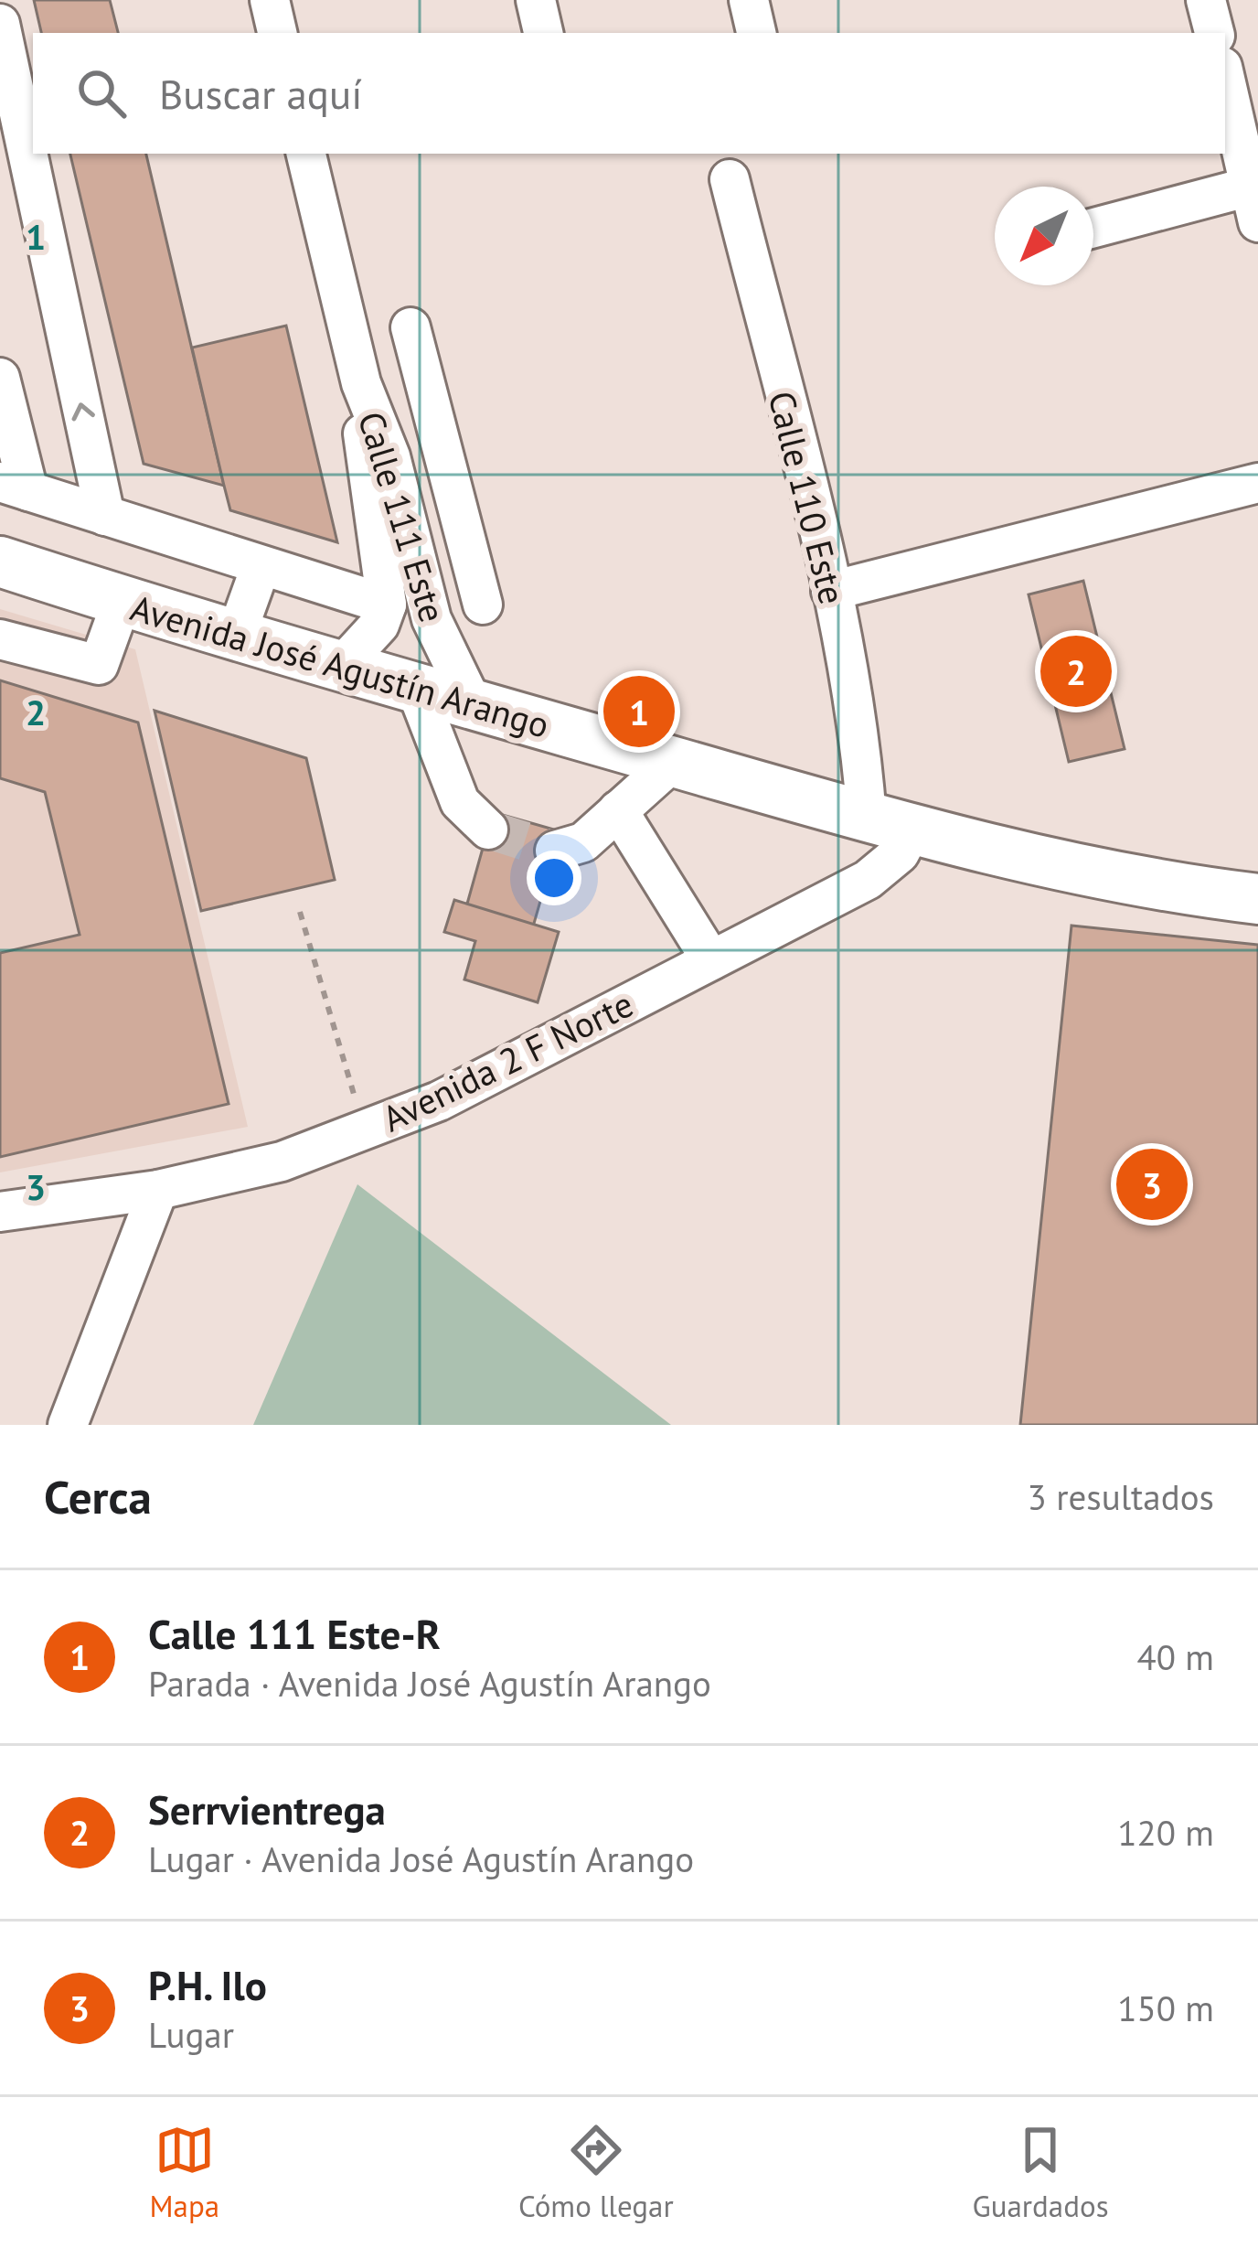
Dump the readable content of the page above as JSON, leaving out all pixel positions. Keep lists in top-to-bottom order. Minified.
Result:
{"streets":{"main road":["Avenida José Agustín Arango"],"street":["Calle 110 Este","Calle 111 Este","Avenida 2 F Norte"]},"crossings":[["Calle 110 Este","Avenida José Agustín Arango"],["Calle 110 Este","Avenida 2 F Norte"],["Calle 111 Este","Avenida José Agustín Arango"],["Avenida José Agustín Arango","Avenida 2 F Norte"]],"north":"bottom left","page":{"search":"Buscar aquí","pins":["2","1","3"],"heading":["Cerca","3 resultados"],"list":[{"mark":"1","name":"Calle 111 Este-R","note":"Parada · Avenida José Agustín Arango","value":"40 m"},{"mark":"2","name":"Serrvientrega","note":"Lugar · Avenida José Agustín Arango","value":"120 m"},{"mark":"3","name":"P.H. Ilo","note":"Lugar","value":"150 m"}],"nav":["Mapa","Cómo llegar","Guardados"]},"grid":{"rows":["1","2","3"]}}
